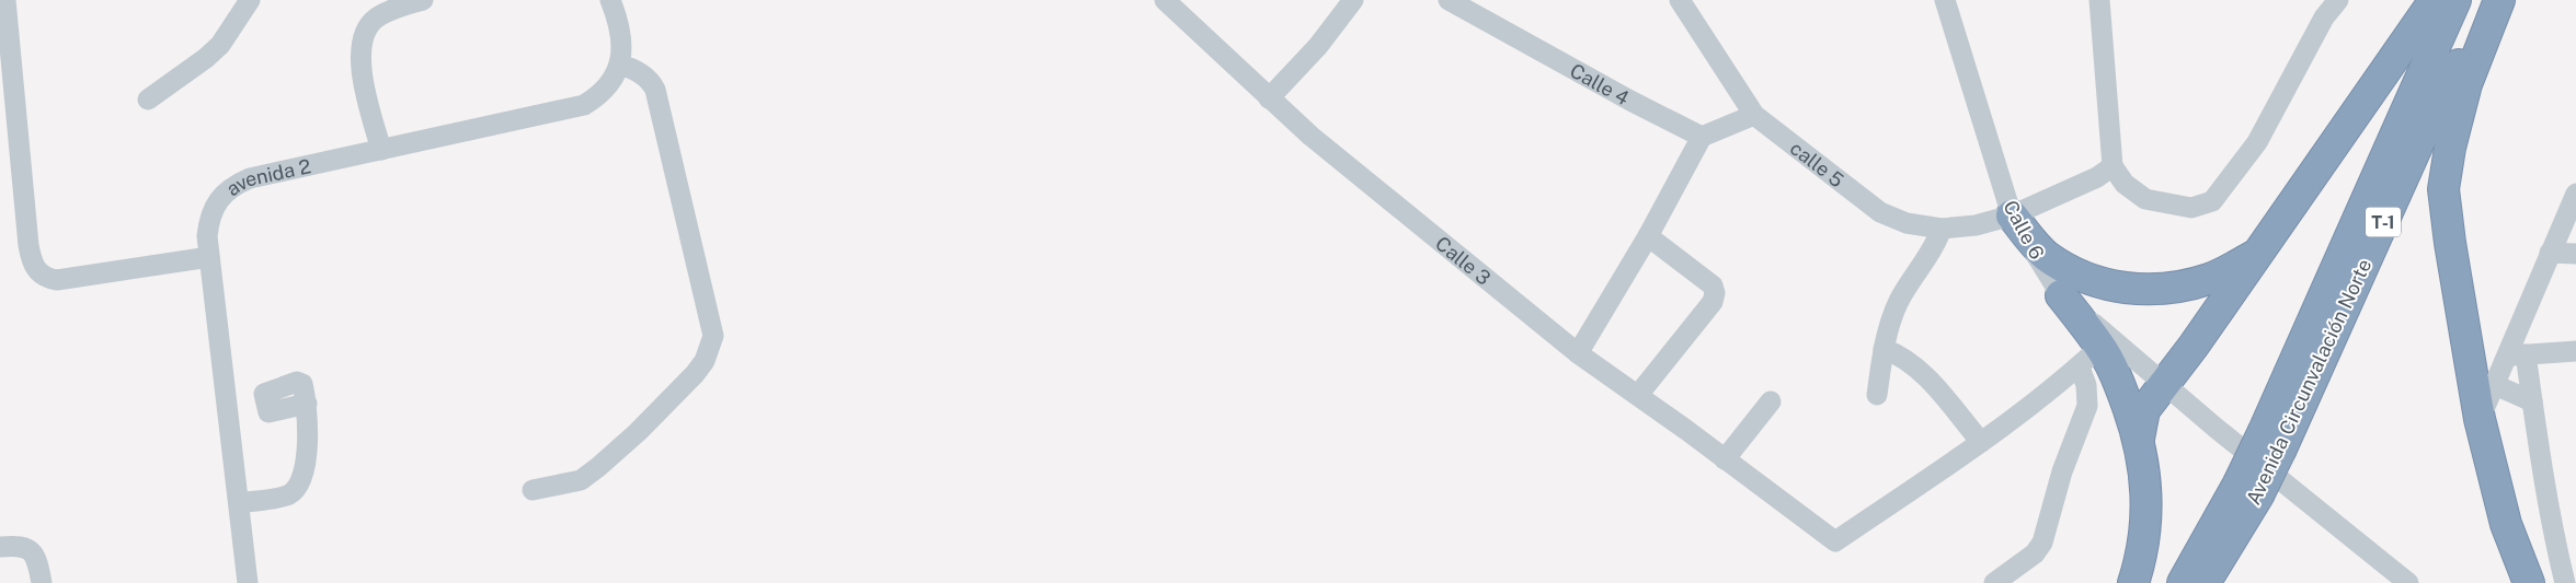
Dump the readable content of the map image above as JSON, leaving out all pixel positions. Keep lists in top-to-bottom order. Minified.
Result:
{"streets":{"highway":["T-1","Avenida Circunvalación Norte"],"street":["Calle 4","calle 5","avenida 2","Calle 6","Calle 3"]},"crossings":[["calle 5","Calle 6"]]}
